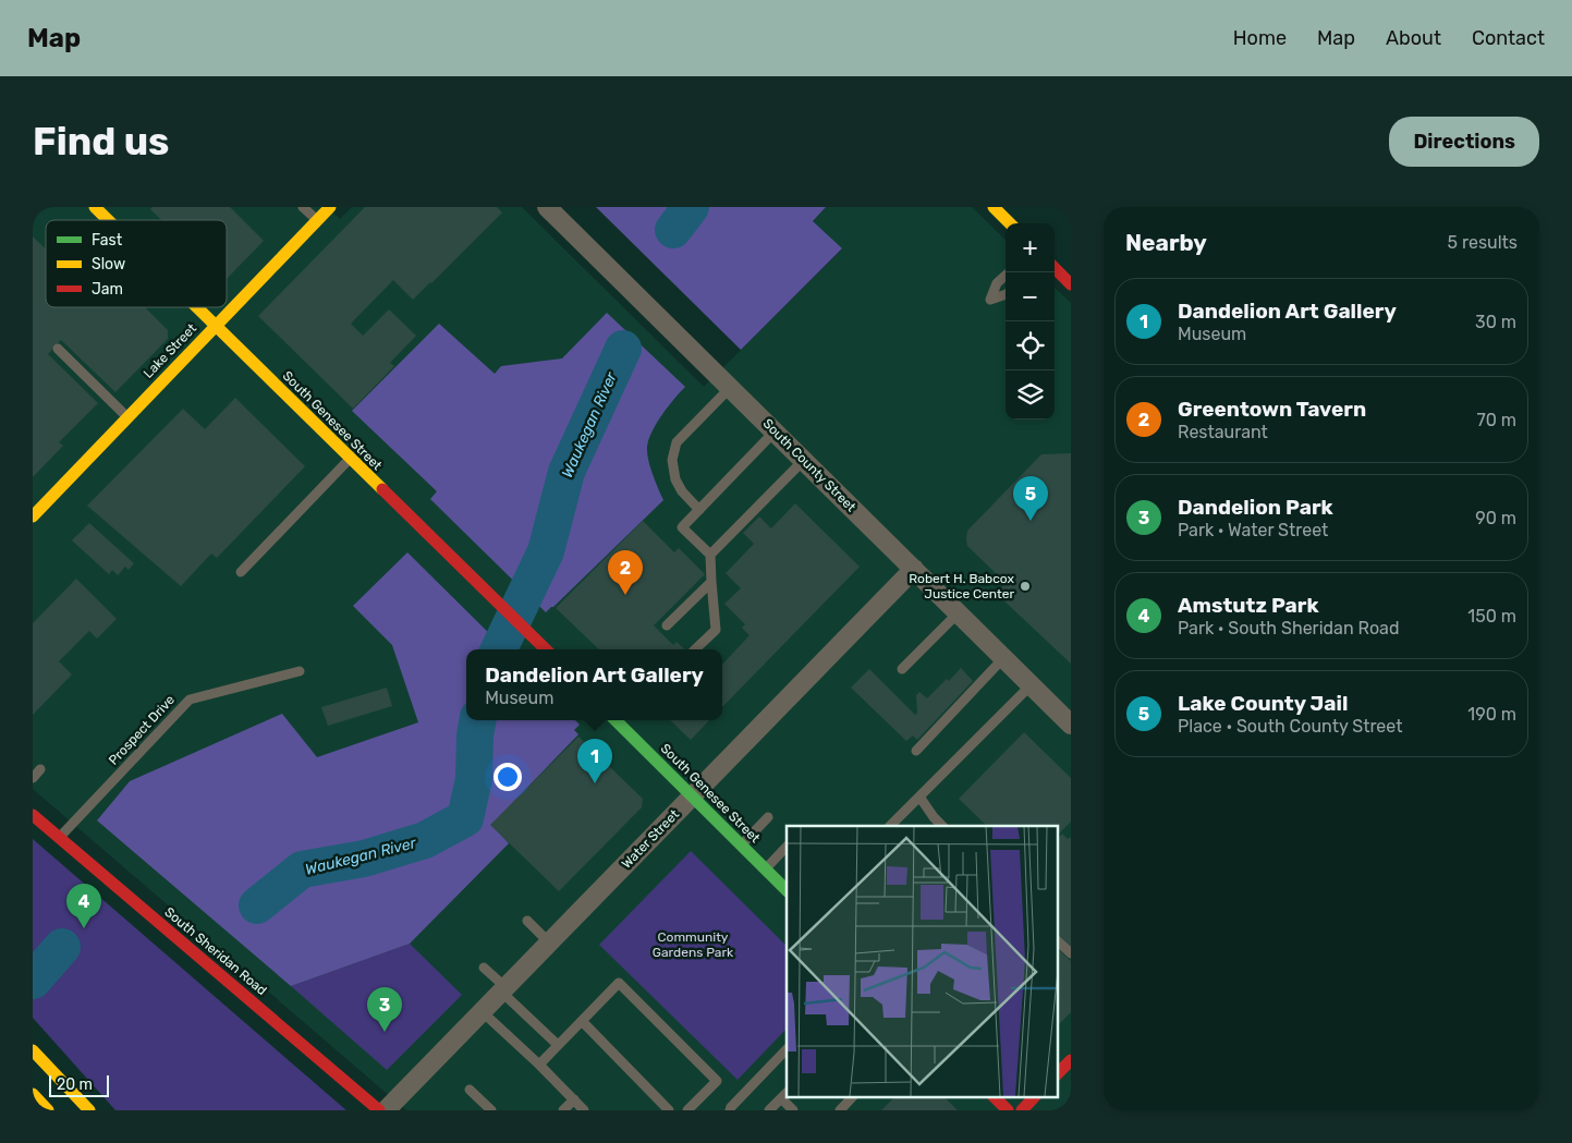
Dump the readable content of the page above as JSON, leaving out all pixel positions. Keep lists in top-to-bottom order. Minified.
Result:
{"streets":{"main road":["Lake Street","South Genesee Street","South Sheridan Road"],"street":["South County Street","Water Street"],"lane":["Prospect Drive"]},"crossings":[["Lake Street","South Genesee Street"],["South Genesee Street","Water Street"],["South County Street","Water Street"],["Prospect Drive","South Sheridan Road"]],"water":["Waukegan River"],"parks":["Community Gardens Park"],"places":["Robert H. Babcox Justice Center"],"legend":["Fast","Slow","Jam"],"scale_bar":"20 m","page":{"header":"Map","nav":["Home","Map","About","Contact"],"buttons":"Directions","title":"Find us","heading":["Nearby","5 results"],"map_buttons":["+","−"],"list":[{"mark":"1","name":"Dandelion Art Gallery","note":"Museum","value":"30 m"},{"mark":"2","name":"Greentown Tavern","note":"Restaurant","value":"70 m"},{"mark":"3","name":"Dandelion Park","note":"Park · Water Street","value":"90 m"},{"mark":"4","name":"Amstutz Park","note":"Park · South Sheridan Road","value":"150 m"},{"mark":"5","name":"Lake County Jail","note":"Place · South County Street","value":"190 m"}],"pins":["5","2","1","4","3"],"popup":["Dandelion Art Gallery","Museum"],"scale":"20 m"}}
